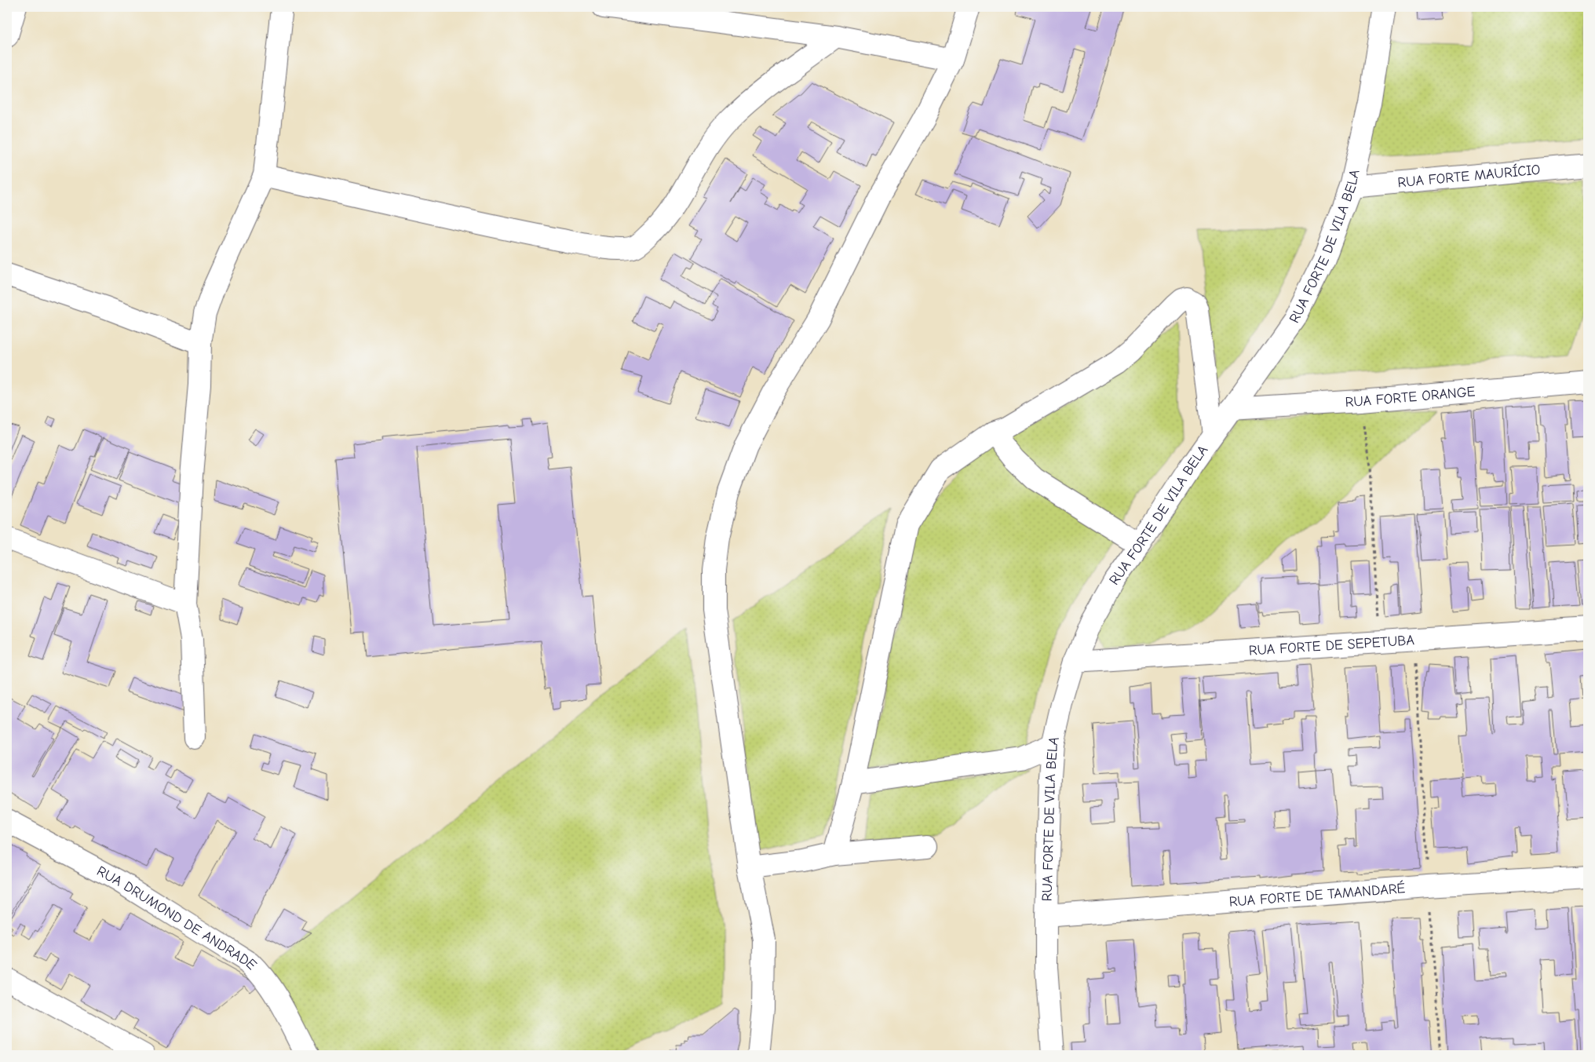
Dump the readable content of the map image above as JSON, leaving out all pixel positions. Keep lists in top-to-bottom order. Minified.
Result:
{"streets":{"street":["RUA FORTE MAURÍCIO","RUA FORTE DE VILA BELA","RUA FORTE ORANGE","RUA FORTE DE SEPETUBA","RUA FORTE DE TAMANDARÉ","RUA DRUMOND DE ANDRADE"]},"crossings":[["RUA FORTE MAURÍCIO","RUA FORTE DE VILA BELA"],["RUA FORTE DE VILA BELA","RUA FORTE ORANGE"],["RUA FORTE DE VILA BELA","RUA FORTE DE SEPETUBA"],["RUA FORTE DE VILA BELA","RUA FORTE DE TAMANDARÉ"]]}
